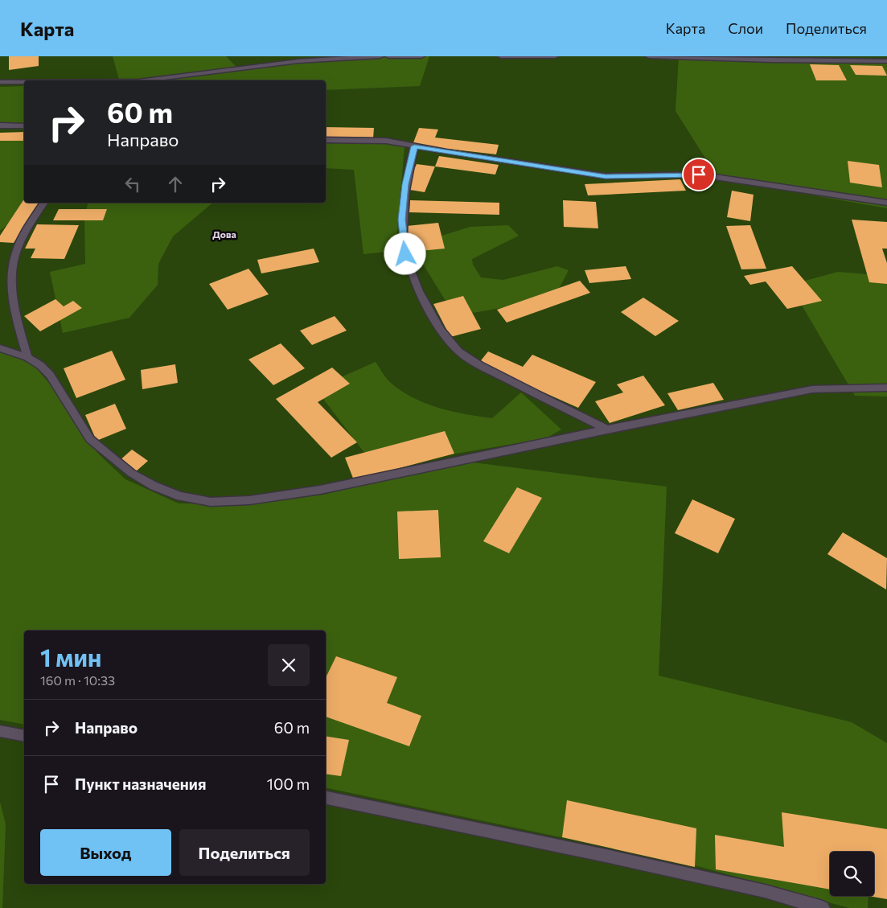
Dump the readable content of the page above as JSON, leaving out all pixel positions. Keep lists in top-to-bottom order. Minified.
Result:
{"districts":["Дова"],"page":{"header":"Карта","nav":["Карта","Слои","Поделиться"],"turn":["60 m","Направо"],"heading":["1 мин","160 m · 10:33"],"list":[{"name":"Направо","value":"60 m"},{"name":"Пункт назначения","value":"100 m"}],"buttons":["Выход","Поделиться"]}}
